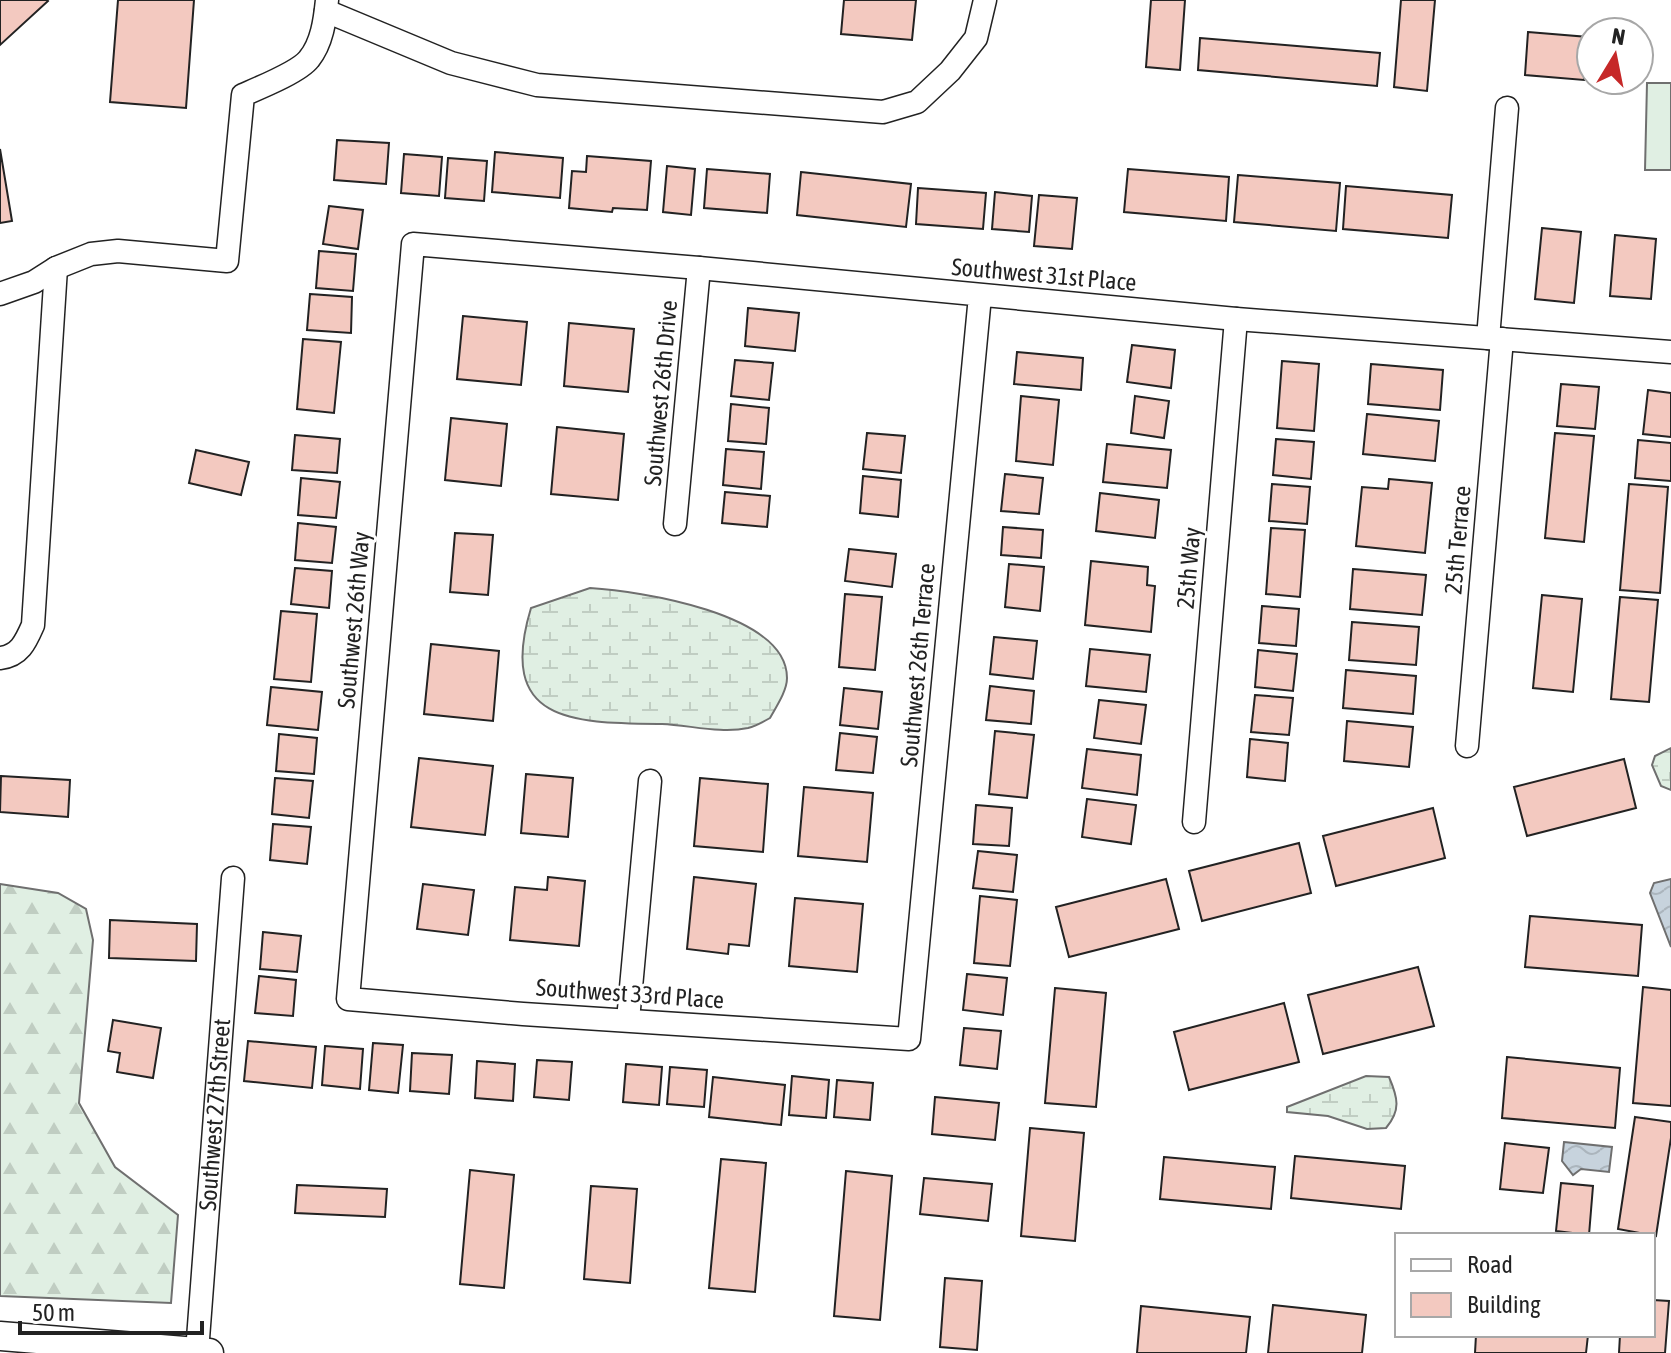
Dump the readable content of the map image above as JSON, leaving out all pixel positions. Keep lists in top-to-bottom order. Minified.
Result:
{"streets":{"street":["Southwest 31st Place","Southwest 26th Drive","25th Terrace","25th Way","Southwest 26th Way","Southwest 26th Terrace","Southwest 33rd Place","Southwest 27th Street"]},"crossings":[["Southwest 31st Place","Southwest 26th Drive"],["Southwest 31st Place","25th Terrace"],["Southwest 31st Place","25th Way"],["Southwest 31st Place","Southwest 26th Way"],["Southwest 31st Place","Southwest 26th Terrace"],["Southwest 26th Way","Southwest 33rd Place"],["Southwest 26th Terrace","Southwest 33rd Place"]],"legend":["Road","Building"],"scale_bar":"50 m","north":"top"}
